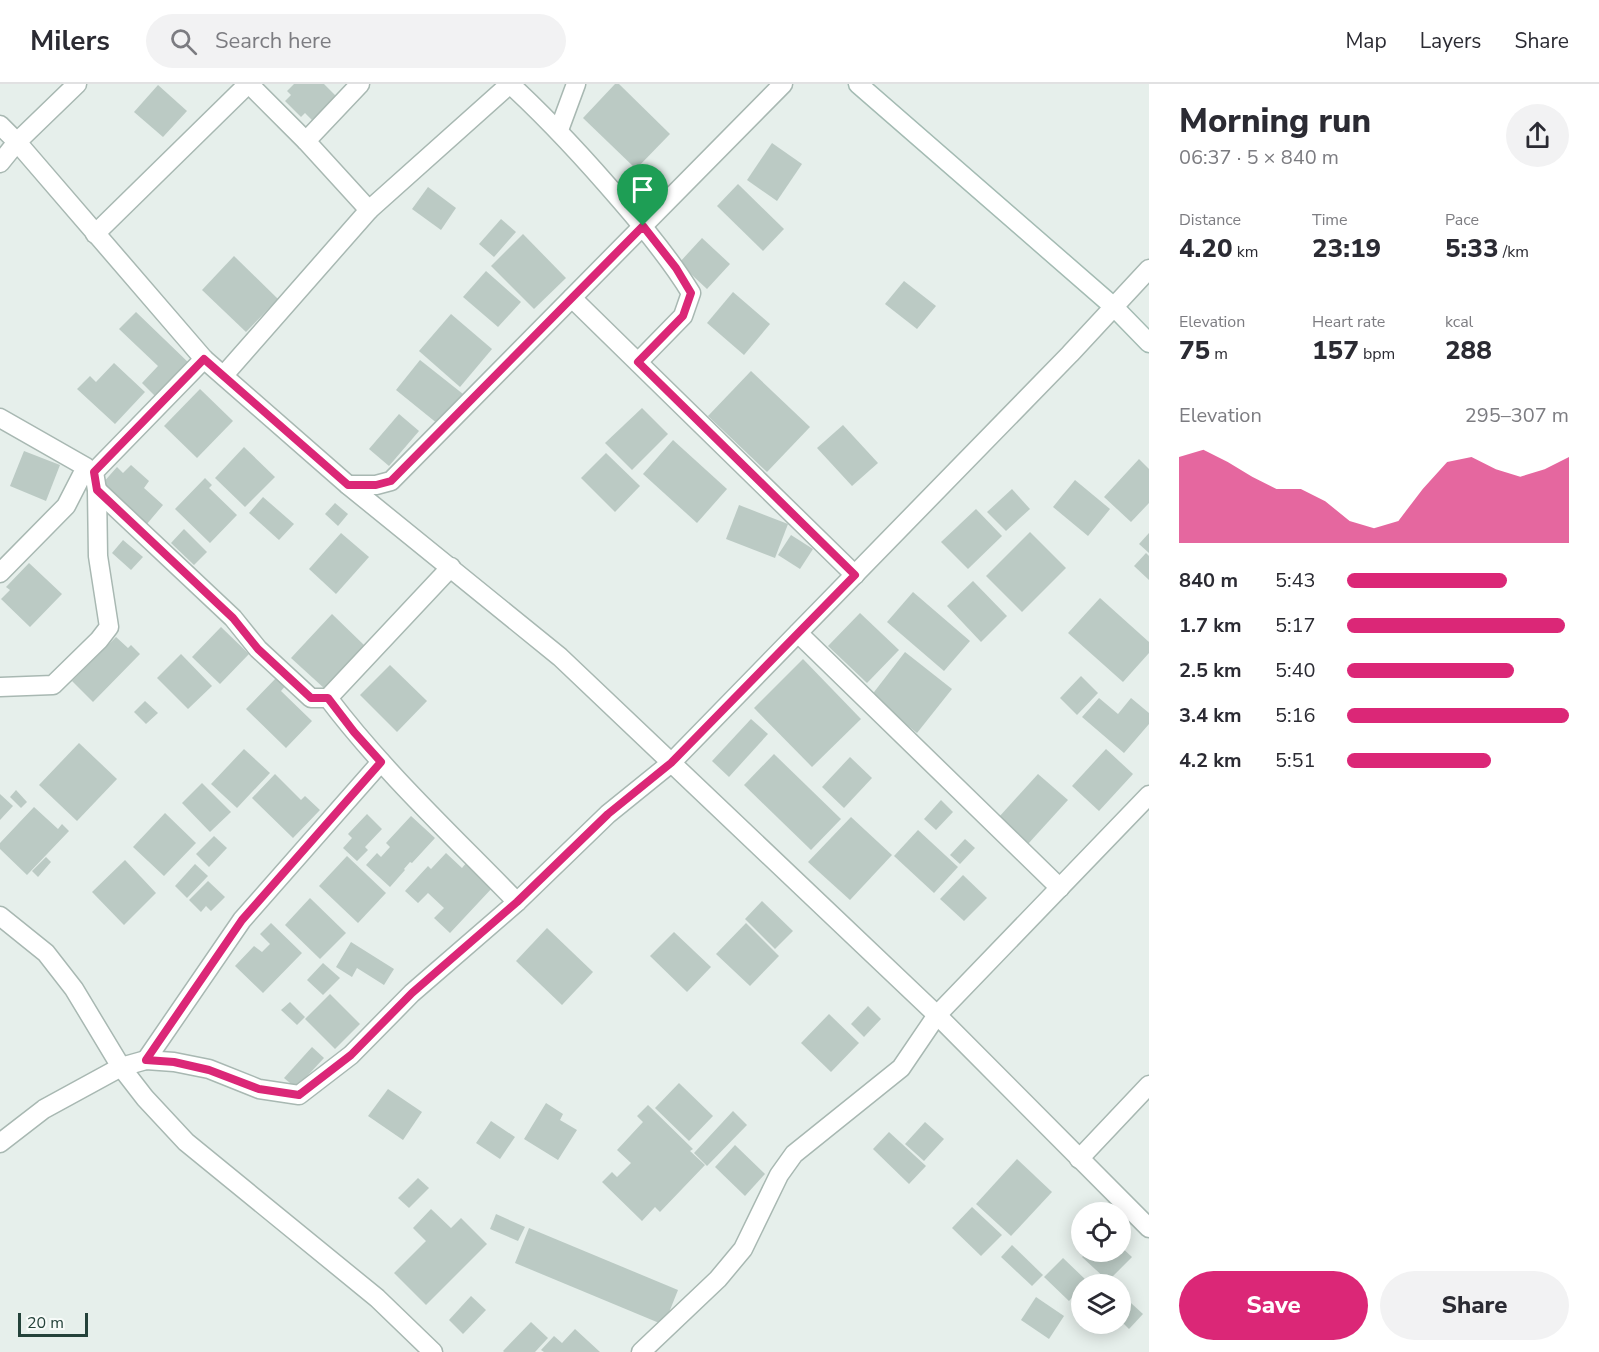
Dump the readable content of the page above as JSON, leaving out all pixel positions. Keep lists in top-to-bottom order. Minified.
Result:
{"scale_bar":"20 m","page":{"header":"Milers","search":"Search here","nav":["Map","Layers","Share"],"heading":["Morning run","06:37 · 5 × 840 m"],"stats":[["Distance","4.20 km"],["Time","23:19"],["Pace","5:33 /km"],["Elevation","75 m"],["Heart rate","157 bpm"],["kcal","288"]],"chart":["Elevation","295–307 m"],"list":[{"name":"840 m","note":"5:43"},{"name":"1.7 km","note":"5:17"},{"name":"2.5 km","note":"5:40"},{"name":"3.4 km","note":"5:16"},{"name":"4.2 km","note":"5:51"}],"buttons":["Save","Share"],"scale":"20 m"}}
